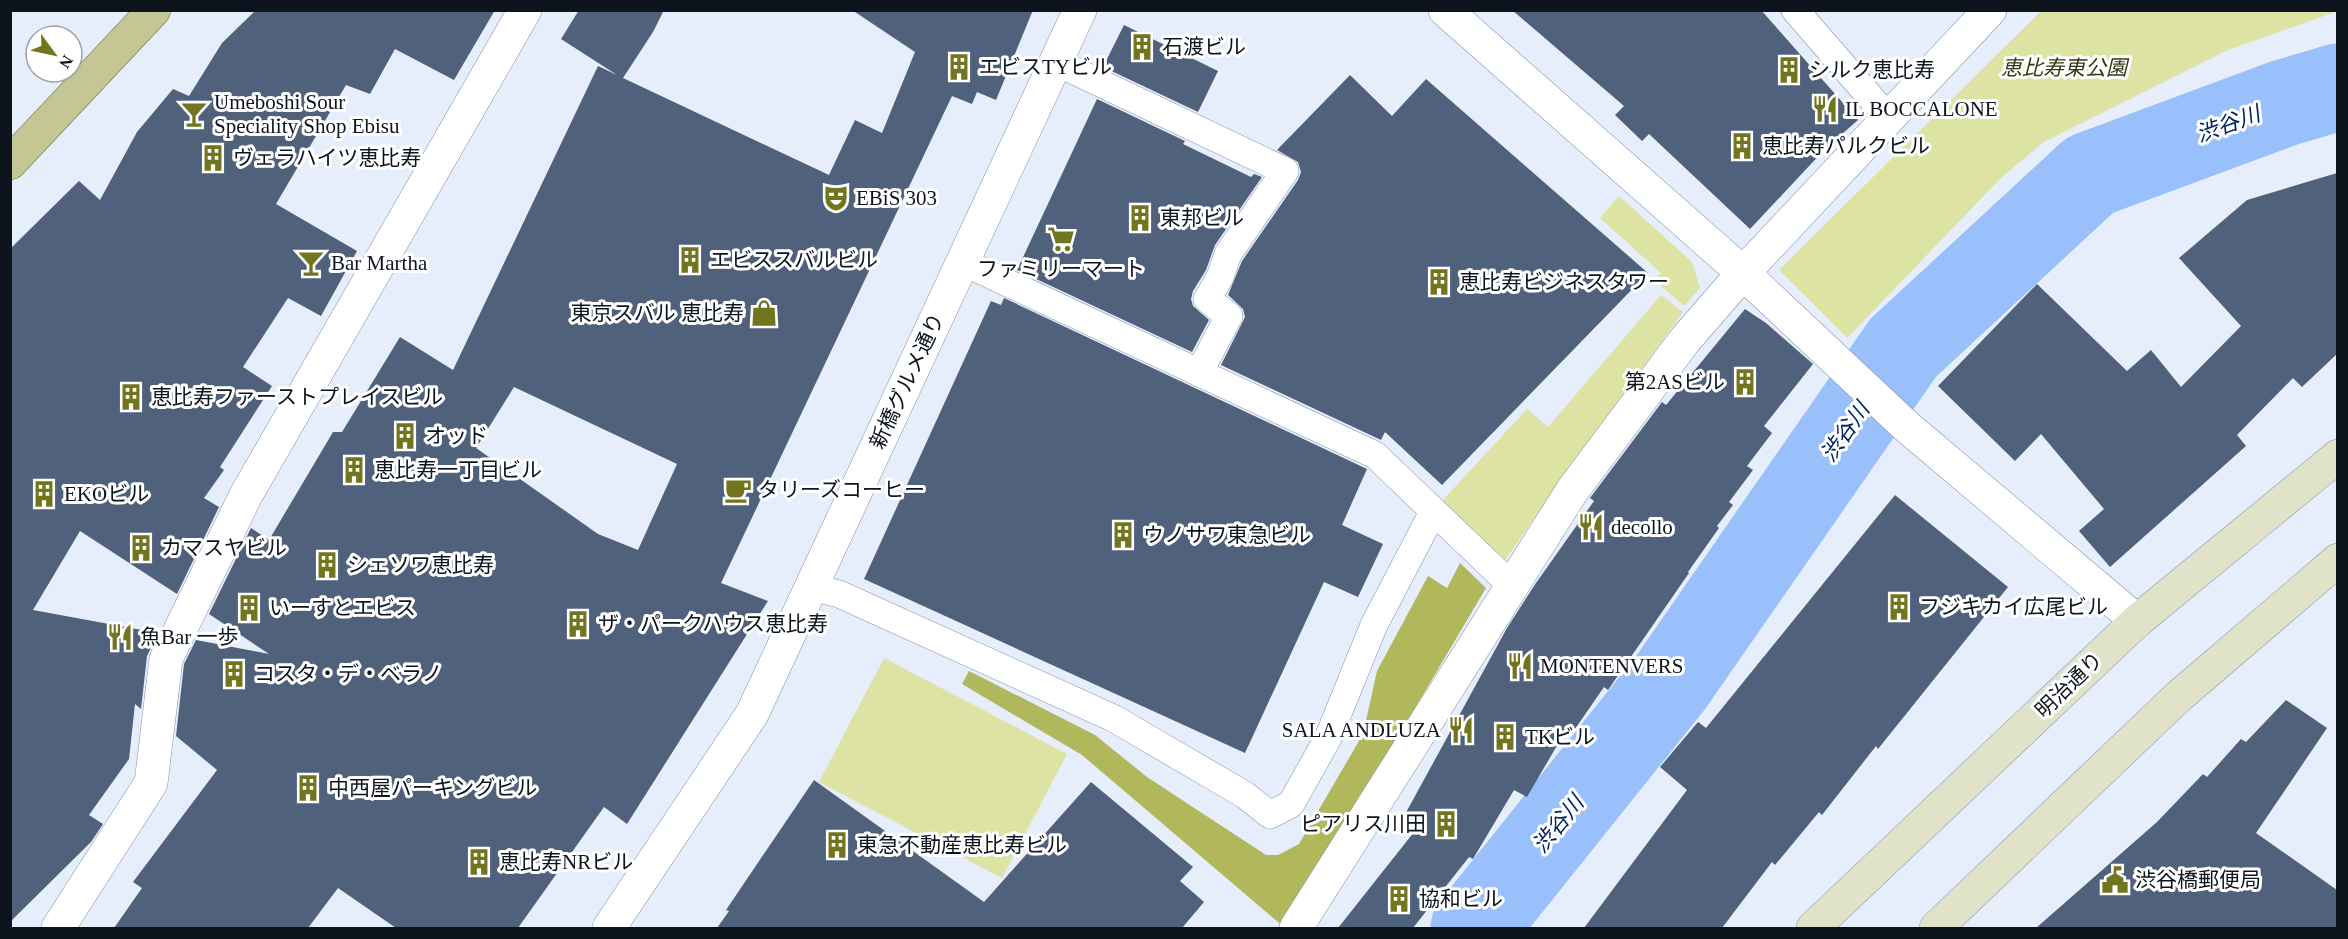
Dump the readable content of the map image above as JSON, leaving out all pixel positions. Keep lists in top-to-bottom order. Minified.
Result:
{"streets":{"main road":["明治通り"],"street":["新橋グルメ通り"]},"water":["渋谷川"],"parks":["恵比寿東公園"],"places":{"building":["石渡ビル","エビスTYビル","シルク恵比寿","恵比寿パルクビル","ヴェラハイツ恵比寿","東邦ビル","エビススバルビル","恵比寿ビジネスタワー","第2ASビル","恵比寿ファーストプレイスビル","オッド","恵比寿一丁目ビル","EKOビル","ウノサワ東急ビル","カマスヤビル","シェソワ恵比寿","フジキカイ広尾ビル","いーすとエビス","ザ・パークハウス恵比寿","コスタ・デ・ベラノ","TKビル","中西屋パーキングビル","ピアリス川田","東急不動産恵比寿ビル","恵比寿NRビル","協和ビル"],"restaurant":["IL BOCCALONE","decollo","魚Bar 一歩","MONTENVERS","SALA ANDLUZA"],"bar":["Umeboshi Sour Speciality Shop Ebisu","Bar Martha"],"theatre":["EBiS 303"],"supermarket":["ファミリーマート"],"shop":["東京スバル 恵比寿"],"cafe":["タリーズコーヒー"],"public building":["渋谷橋郵便局"]},"north":"bottom right"}
